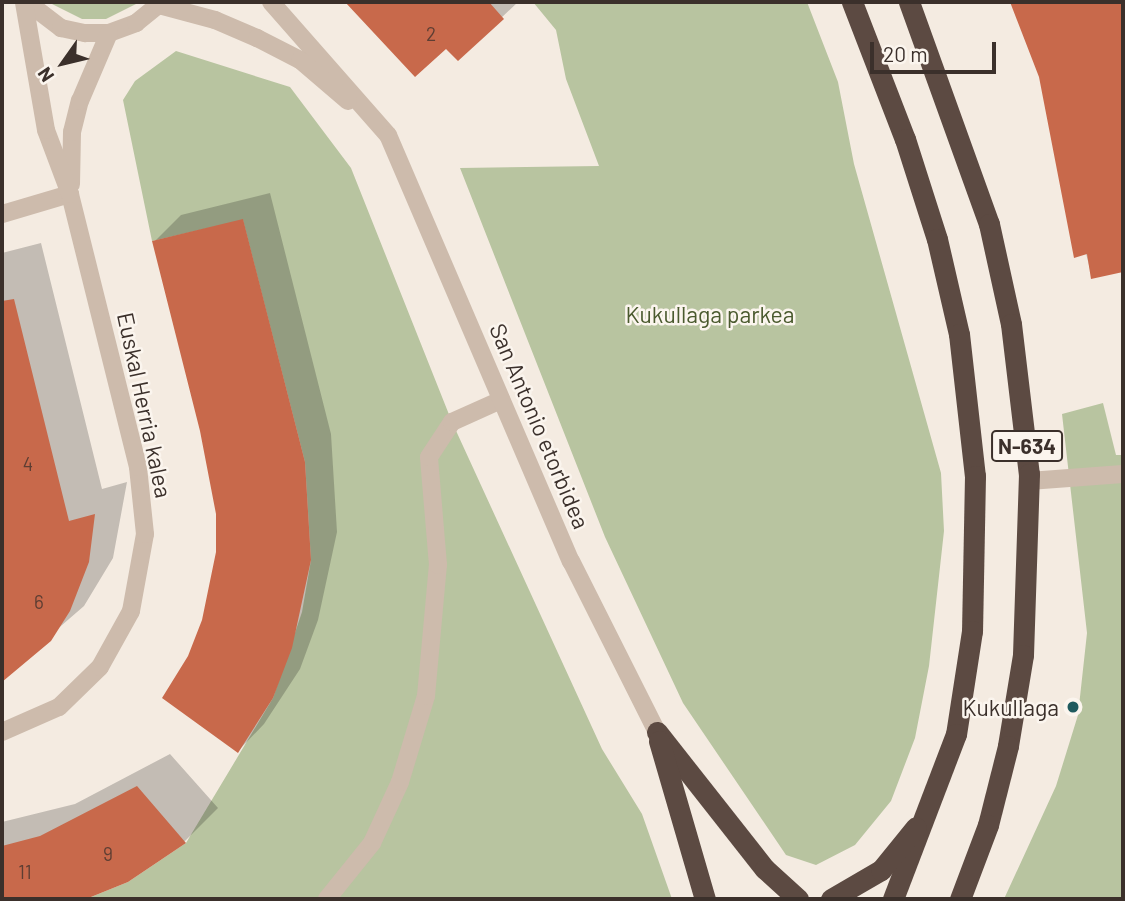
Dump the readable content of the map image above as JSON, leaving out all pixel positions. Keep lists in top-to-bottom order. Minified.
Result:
{"streets":{"highway":["N-634"],"street":["Euskal Herria kalea","San Antonio etorbidea"]},"parks":["Kukullaga parkea"],"places":["Kukullaga"],"house_numbers":["2","4","6","9","11"],"scale_bar":"20 m","north":"bottom left"}
